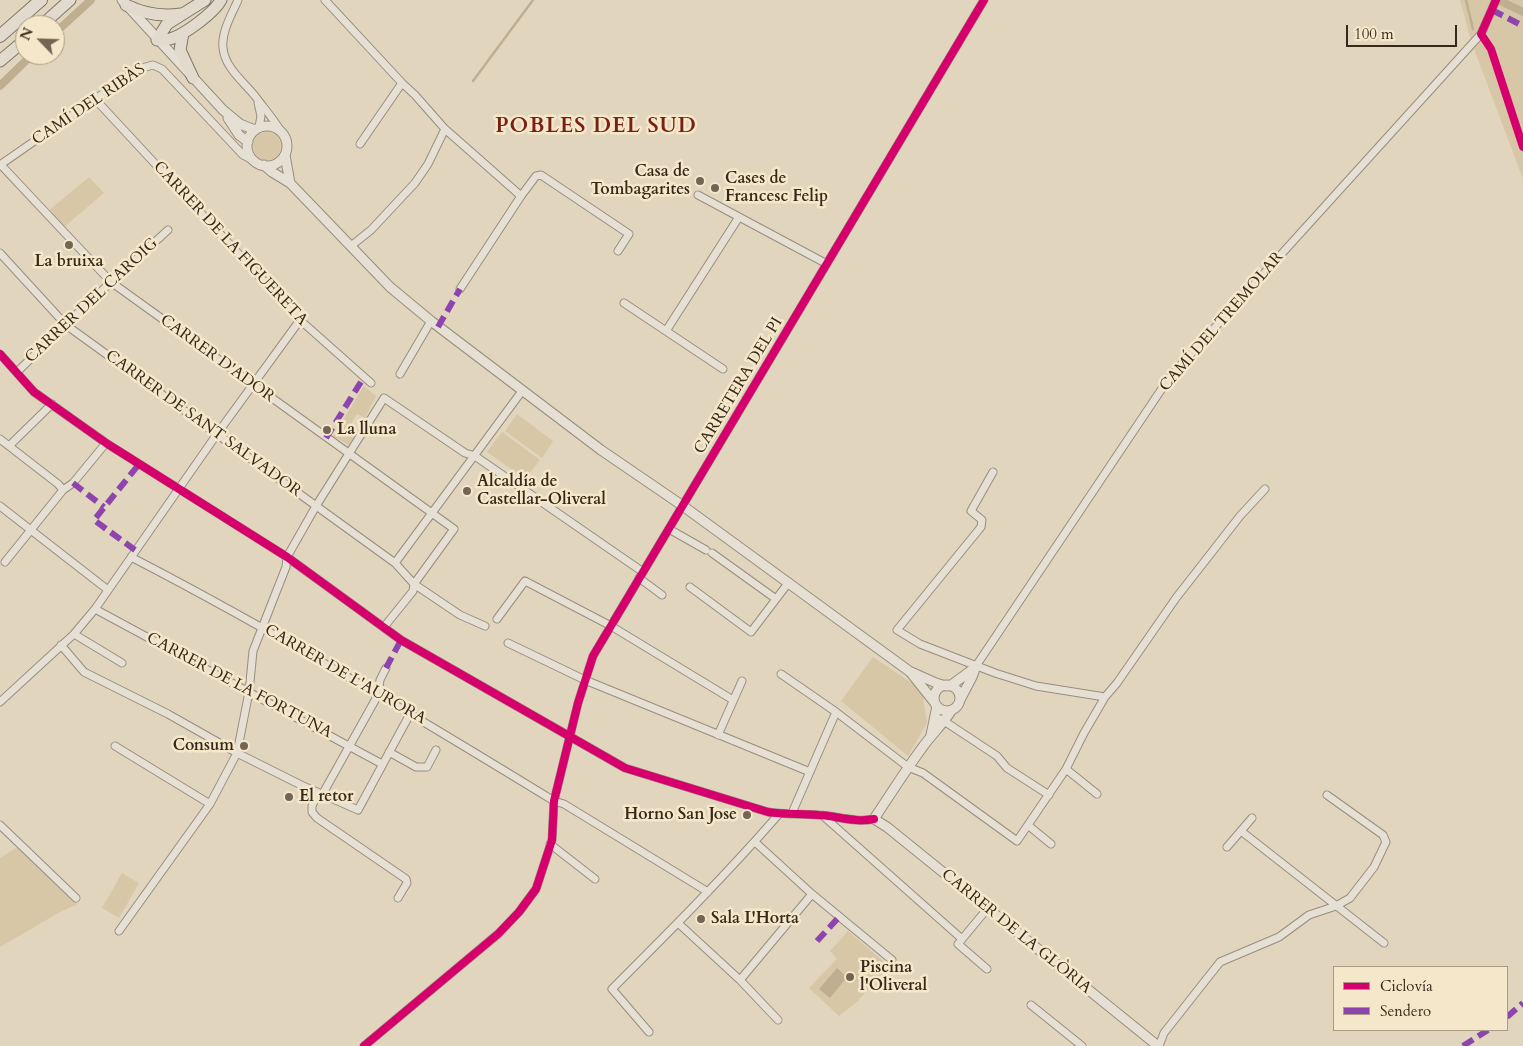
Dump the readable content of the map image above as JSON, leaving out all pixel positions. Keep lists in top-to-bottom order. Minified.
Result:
{"streets":{"street":["CAMÍ DEL RIBÀS","CARRER DE LA FIGUERETA","CARRER DEL CAROIG","CAMÍ DEL TREMOLAR","CARRER D'ADOR","CARRETERA DEL PI","CARRER DE SANT SALVADOR","CARRER DE L'AURORA","CARRER DE LA FORTUNA","CARRER DE LA GLÒRIA"]},"crossings":[["CAMÍ DEL RIBÀS","CARRER DE LA FIGUERETA"],["CAMÍ DEL RIBÀS","CARRER D'ADOR"],["CARRER DEL CAROIG","CARRER D'ADOR"],["CARRER DEL CAROIG","CARRER DE SANT SALVADOR"],["CARRER D'ADOR","CARRER DE SANT SALVADOR"],["CARRETERA DEL PI","CARRER DE L'AURORA"]],"districts":["POBLES DEL SUD"],"places":["Casa de Tombagarites","Cases de Francesc Felip","La bruixa","La lluna","Alcaldía de Castellar-Oliveral","Consum","El retor","Horno San Jose","Sala L'Horta","Piscina l'Oliveral"],"legend":["Ciclovía","Sendero"],"scale_bar":"100 m","north":"top left"}
